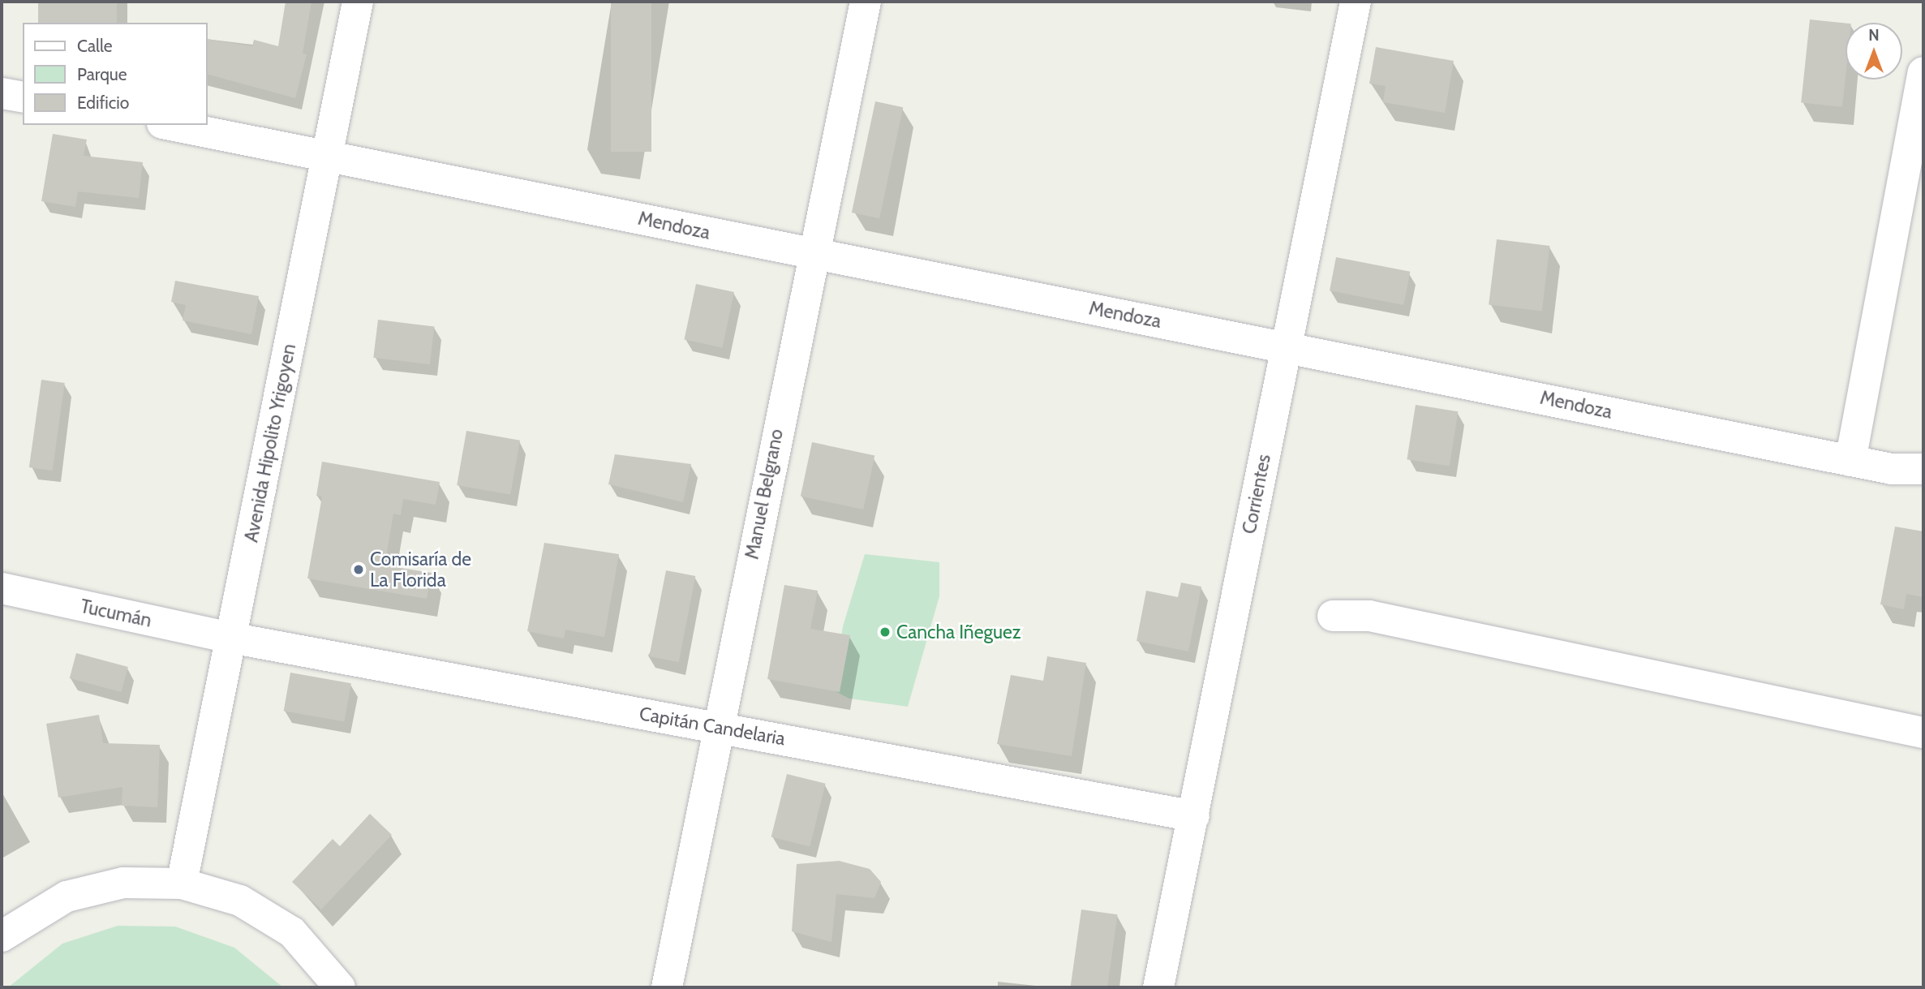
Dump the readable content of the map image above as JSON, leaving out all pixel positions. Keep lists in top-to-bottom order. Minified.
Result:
{"streets":{"street":["Mendoza","Avenida Hipolito Yrigoyen","Manuel Belgrano","Corrientes","Tucumán","Capitán Candelaria"]},"crossings":[["Mendoza","Avenida Hipolito Yrigoyen"],["Mendoza","Manuel Belgrano"],["Mendoza","Corrientes"],["Avenida Hipolito Yrigoyen","Tucumán"],["Avenida Hipolito Yrigoyen","Capitán Candelaria"],["Manuel Belgrano","Capitán Candelaria"],["Corrientes","Capitán Candelaria"],["Tucumán","Capitán Candelaria"]],"places":["Comisaría de La Florida","Cancha Iñeguez"],"legend":["Calle","Parque","Edificio"],"north":"top"}
